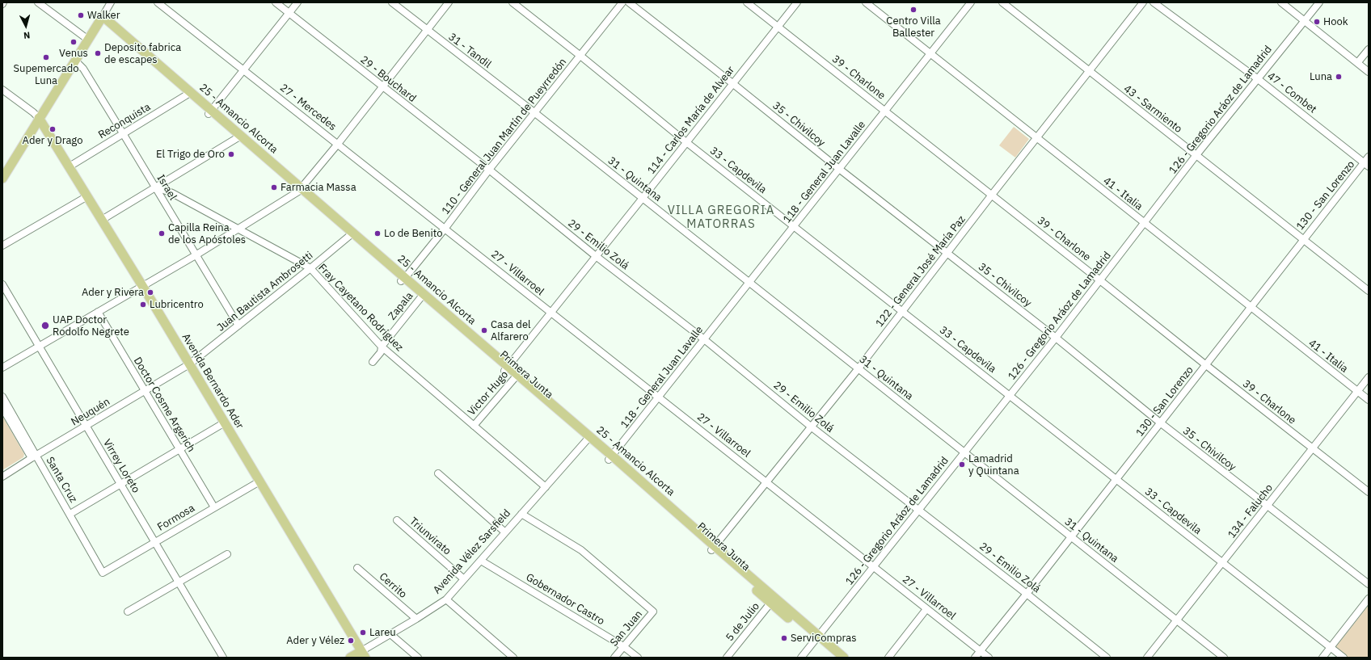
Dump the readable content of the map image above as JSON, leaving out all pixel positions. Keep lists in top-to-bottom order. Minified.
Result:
{"streets":{"main road":["Primera Junta","Avenida Bernardo Ader","Avenida Vélez Sarsfield"],"street":["31 - Tandil","39 - Charlone","29 - Bouchard","47 - Combet","27 - Mercedes","43 - Sarmiento","126 - Gregorio Aráoz de Lamadrid","114 - Carlos María de Alvear","Reconquista","35 - Chivilcoy","110 - General Juan Martín de Pueyrredón","33 - Capdevila","118 - General Juan Lavalle","31 - Quintana","Israel","41 - Italia","130 - San Lorenzo","29 - Emilio Zolá","122 - General José María Paz","27 - Villarroel","Juan Bautista Ambrosetti","Zapala","Fray Cayetano Rodríguez","Victor Hugo","Doctor Cosme Argerich","Neuquén","Virrey Loreto","Santa Cruz","134 - Falucho","Formosa","Triunvirato","Cerrito","Gobernador Castro","5 de Julio","San Juan"]},"crossings":[["31 - Tandil","110 - General Juan Martín de Pueyrredón"],["31 - Tandil","31 - Quintana"],["39 - Charlone","126 - Gregorio Aráoz de Lamadrid"],["39 - Charlone","114 - Carlos María de Alvear"],["39 - Charlone","118 - General Juan Lavalle"],["39 - Charlone","130 - San Lorenzo"],["39 - Charlone","122 - General José María Paz"],["39 - Charlone","134 - Falucho"],["29 - Bouchard","110 - General Juan Martín de Pueyrredón"],["29 - Bouchard","29 - Emilio Zolá"],["47 - Combet","126 - Gregorio Aráoz de Lamadrid"],["47 - Combet","130 - San Lorenzo"],["27 - Mercedes","110 - General Juan Martín de Pueyrredón"],["27 - Mercedes","27 - Villarroel"],["43 - Sarmiento","126 - Gregorio Aráoz de Lamadrid"],["43 - Sarmiento","130 - San Lorenzo"],["43 - Sarmiento","122 - General José María Paz"],["126 - Gregorio Aráoz de Lamadrid","35 - Chivilcoy"],["126 - Gregorio Aráoz de Lamadrid","33 - Capdevila"],["126 - Gregorio Aráoz de Lamadrid","31 - Quintana"],["126 - Gregorio Aráoz de Lamadrid","41 - Italia"],["126 - Gregorio Aráoz de Lamadrid","29 - Emilio Zolá"],["126 - Gregorio Aráoz de Lamadrid","27 - Villarroel"],["126 - Gregorio Aráoz de Lamadrid","Primera Junta"],["114 - Carlos María de Alvear","35 - Chivilcoy"],["114 - Carlos María de Alvear","33 - Capdevila"],["114 - Carlos María de Alvear","31 - Quintana"],["114 - Carlos María de Alvear","29 - Emilio Zolá"],["114 - Carlos María de Alvear","27 - Villarroel"],["114 - Carlos María de Alvear","Primera Junta"],["Reconquista","Israel"],["Reconquista","Primera Junta"],["Reconquista","Avenida Bernardo Ader"],["35 - Chivilcoy","118 - General Juan Lavalle"],["35 - Chivilcoy","130 - San Lorenzo"],["35 - Chivilcoy","122 - General José María Paz"],["35 - Chivilcoy","134 - Falucho"],["110 - General Juan Martín de Pueyrredón","33 - Capdevila"],["110 - General Juan Martín de Pueyrredón","31 - Quintana"],["110 - General Juan Martín de Pueyrredón","29 - Emilio Zolá"],["110 - General Juan Martín de Pueyrredón","27 - Villarroel"],["110 - General Juan Martín de Pueyrredón","Primera Junta"],["33 - Capdevila","118 - General Juan Lavalle"],["33 - Capdevila","130 - San Lorenzo"],["33 - Capdevila","122 - General José María Paz"],["33 - Capdevila","134 - Falucho"],["118 - General Juan Lavalle","31 - Quintana"],["118 - General Juan Lavalle","41 - Italia"],["118 - General Juan Lavalle","29 - Emilio Zolá"],["118 - General Juan Lavalle","27 - Villarroel"],["118 - General Juan Lavalle","Primera Junta"],["31 - Quintana","130 - San Lorenzo"],["31 - Quintana","122 - General José María Paz"],["31 - Quintana","134 - Falucho"],["Israel","Juan Bautista Ambrosetti"],["Israel","Fray Cayetano Rodríguez"],["41 - Italia","130 - San Lorenzo"],["41 - Italia","122 - General José María Paz"],["41 - Italia","134 - Falucho"],["130 - San Lorenzo","29 - Emilio Zolá"],["130 - San Lorenzo","27 - Villarroel"],["29 - Emilio Zolá","122 - General José María Paz"],["122 - General José María Paz","27 - Villarroel"],["122 - General José María Paz","Primera Junta"],["Juan Bautista Ambrosetti","Fray Cayetano Rodríguez"],["Juan Bautista Ambrosetti","Primera Junta"],["Juan Bautista Ambrosetti","Avenida Bernardo Ader"],["Juan Bautista Ambrosetti","Neuquén"],["Zapala","Fray Cayetano Rodríguez"],["Zapala","Primera Junta"],["Fray Cayetano Rodríguez","Victor Hugo"],["Fray Cayetano Rodríguez","Avenida Vélez Sarsfield"],["Primera Junta","Victor Hugo"],["Primera Junta","Avenida Vélez Sarsfield"],["Primera Junta","5 de Julio"],["Avenida Bernardo Ader","Neuquén"],["Avenida Bernardo Ader","Formosa"],["Avenida Bernardo Ader","Avenida Vélez Sarsfield"],["Doctor Cosme Argerich","Neuquén"],["Doctor Cosme Argerich","Formosa"],["Neuquén","Virrey Loreto"],["Neuquén","Santa Cruz"],["Virrey Loreto","Formosa"],["Santa Cruz","Formosa"],["Triunvirato","Avenida Vélez Sarsfield"],["Avenida Vélez Sarsfield","Cerrito"],["Avenida Vélez Sarsfield","Gobernador Castro"],["Avenida Vélez Sarsfield","San Juan"],["Gobernador Castro","San Juan"]],"districts":["VILLA GREGORIA MATORRAS"],"places":["Centro Villa Ballester","Walker","Hook","Venus","Deposito fabrica de escapes","Supemercado Luna","Luna","Ader y Drago","El Trigo de Oro","Farmacia Massa","Capilla Reina de los Apóstoles","Lo de Benito","Ader y Rivera","Lubricentro","UAP Doctor Rodolfo Negrete","Casa del Alfarero","Lamadrid y Quintana","Lareu","ServiCompras","Ader y Vélez"],"north":"bottom"}
